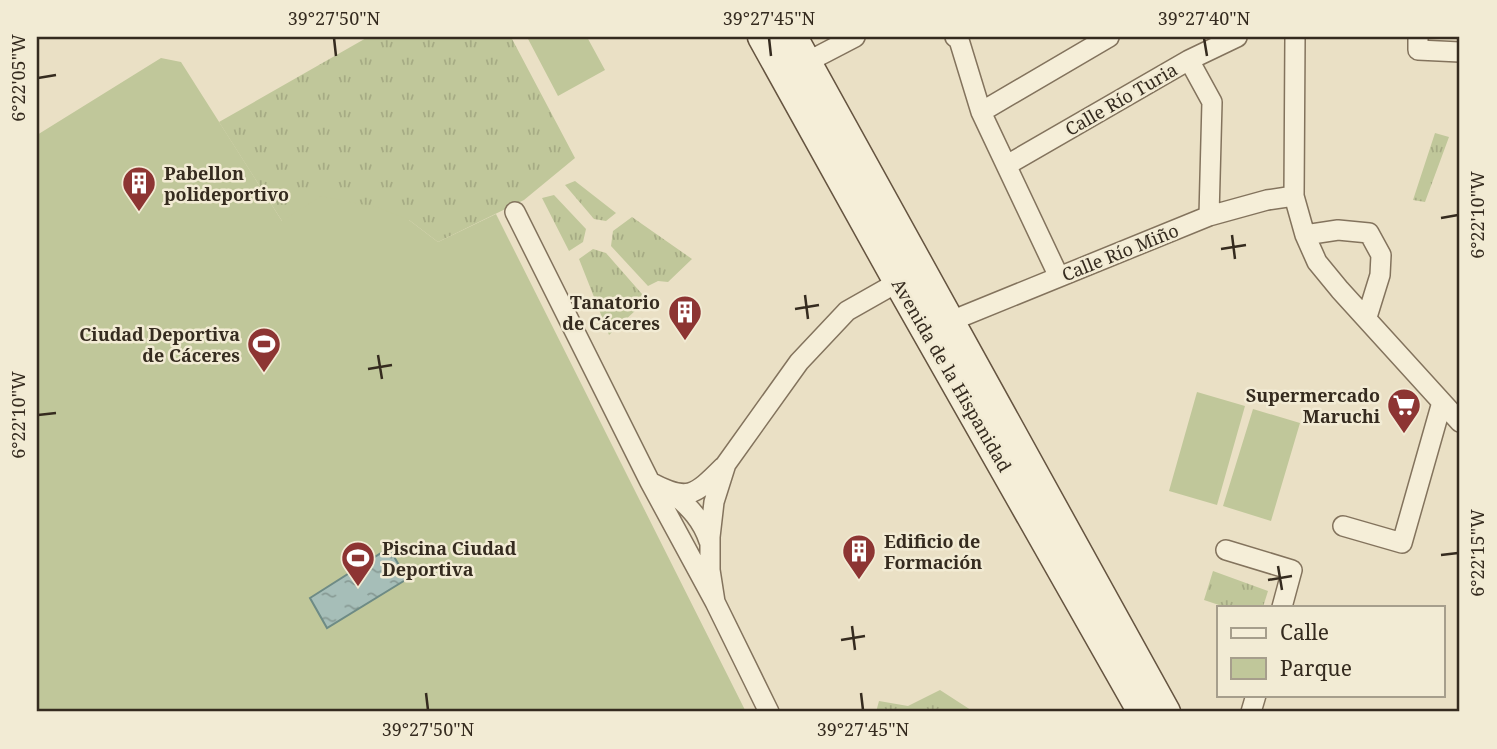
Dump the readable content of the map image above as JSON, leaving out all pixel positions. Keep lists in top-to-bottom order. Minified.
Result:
{"streets":{"main road":["Avenida de la Hispanidad"],"street":["Calle Río Turia","Calle Río Miño"]},"crossings":[["Calle Río Miño","Avenida de la Hispanidad"]],"places":{"building":["Pabellon polideportivo","Tanatorio de Cáceres","Edificio de Formación"],"sports":["Ciudad Deportiva de Cáceres","Piscina Ciudad Deportiva"],"supermarket":["Supermercado Maruchi"]},"legend":["Calle","Parque"],"coordinates":["39°27'50\"N","39°27'45\"N","39°27'40\"N","6°22'05\"W","6°22'10\"W","6°22'15\"W"]}
